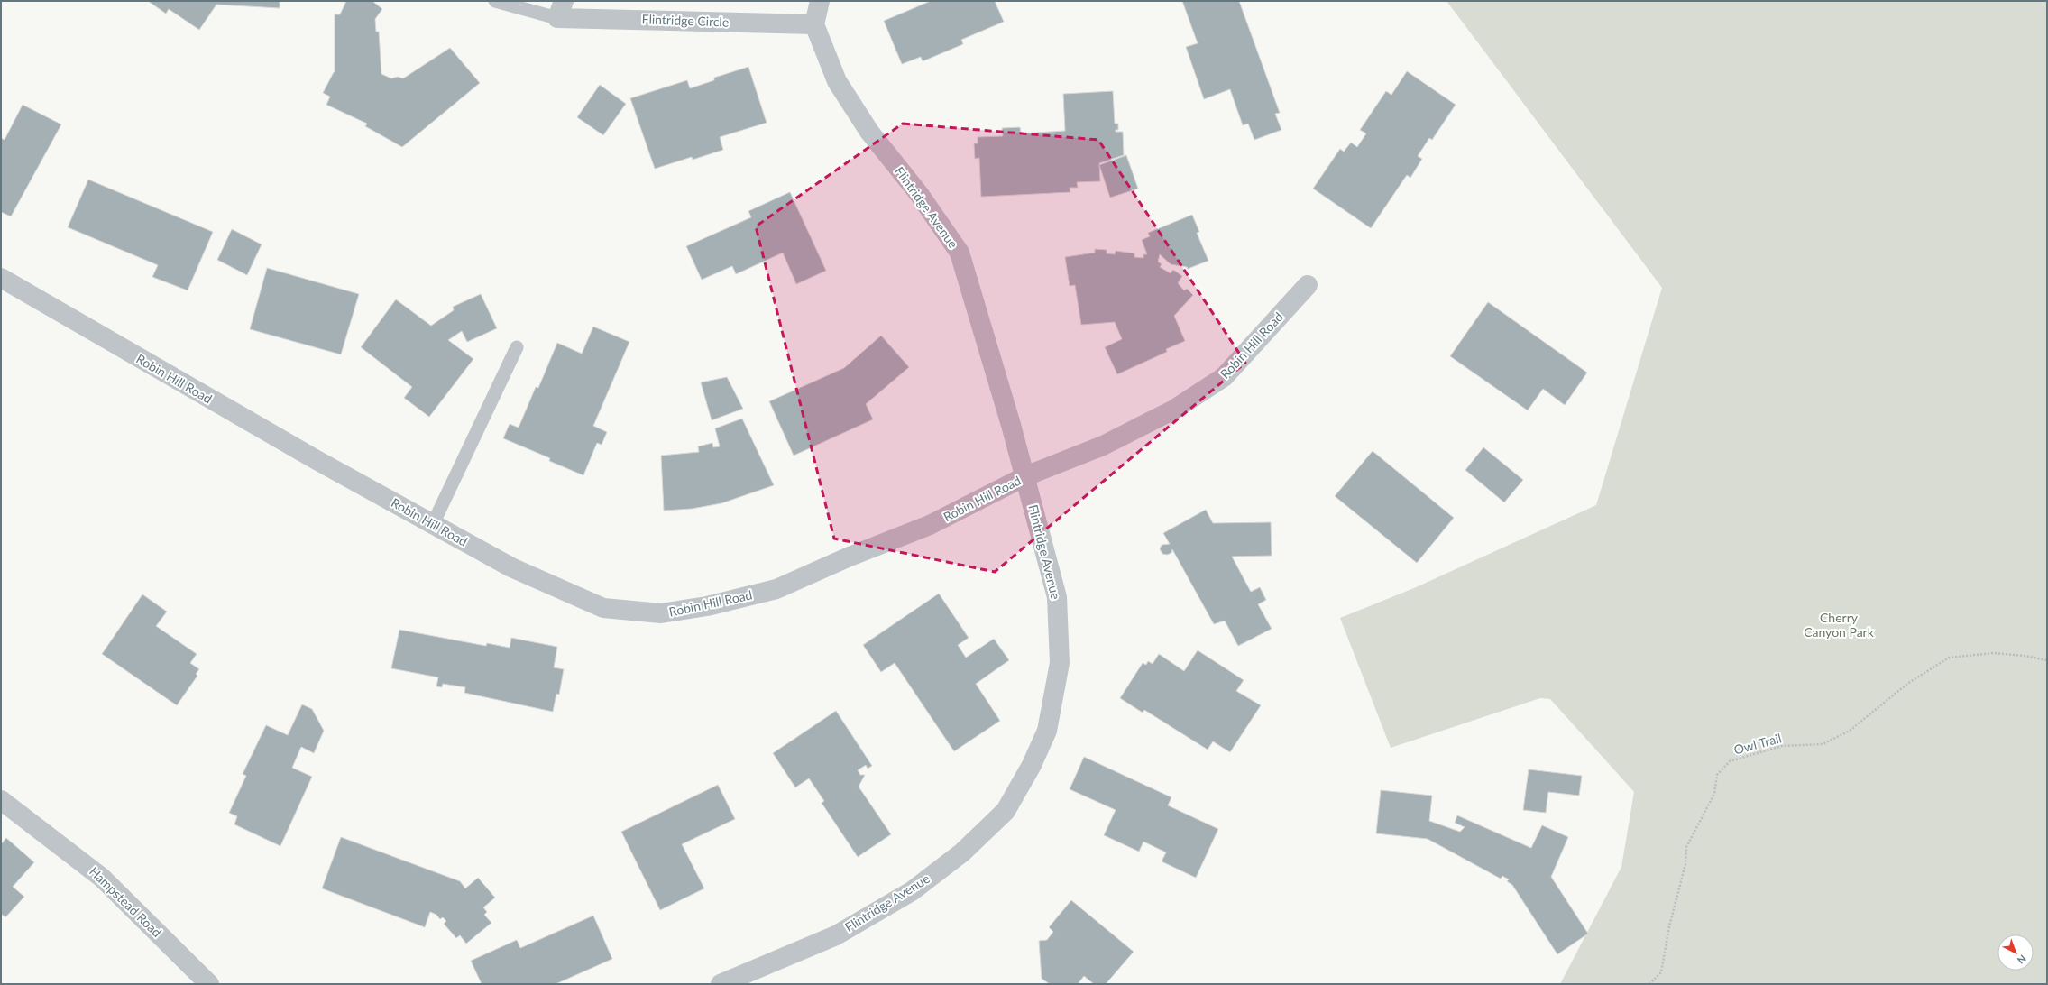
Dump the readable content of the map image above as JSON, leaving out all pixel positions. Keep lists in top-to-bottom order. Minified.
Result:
{"streets":{"street":["Flintridge Circle","Flintridge Avenue","Robin Hill Road","Hampstead Road"],"path":["Owl Trail"]},"crossings":[["Flintridge Circle","Flintridge Avenue"],["Flintridge Avenue","Robin Hill Road"]],"parks":["Cherry Canyon Park"],"north":"bottom right"}
